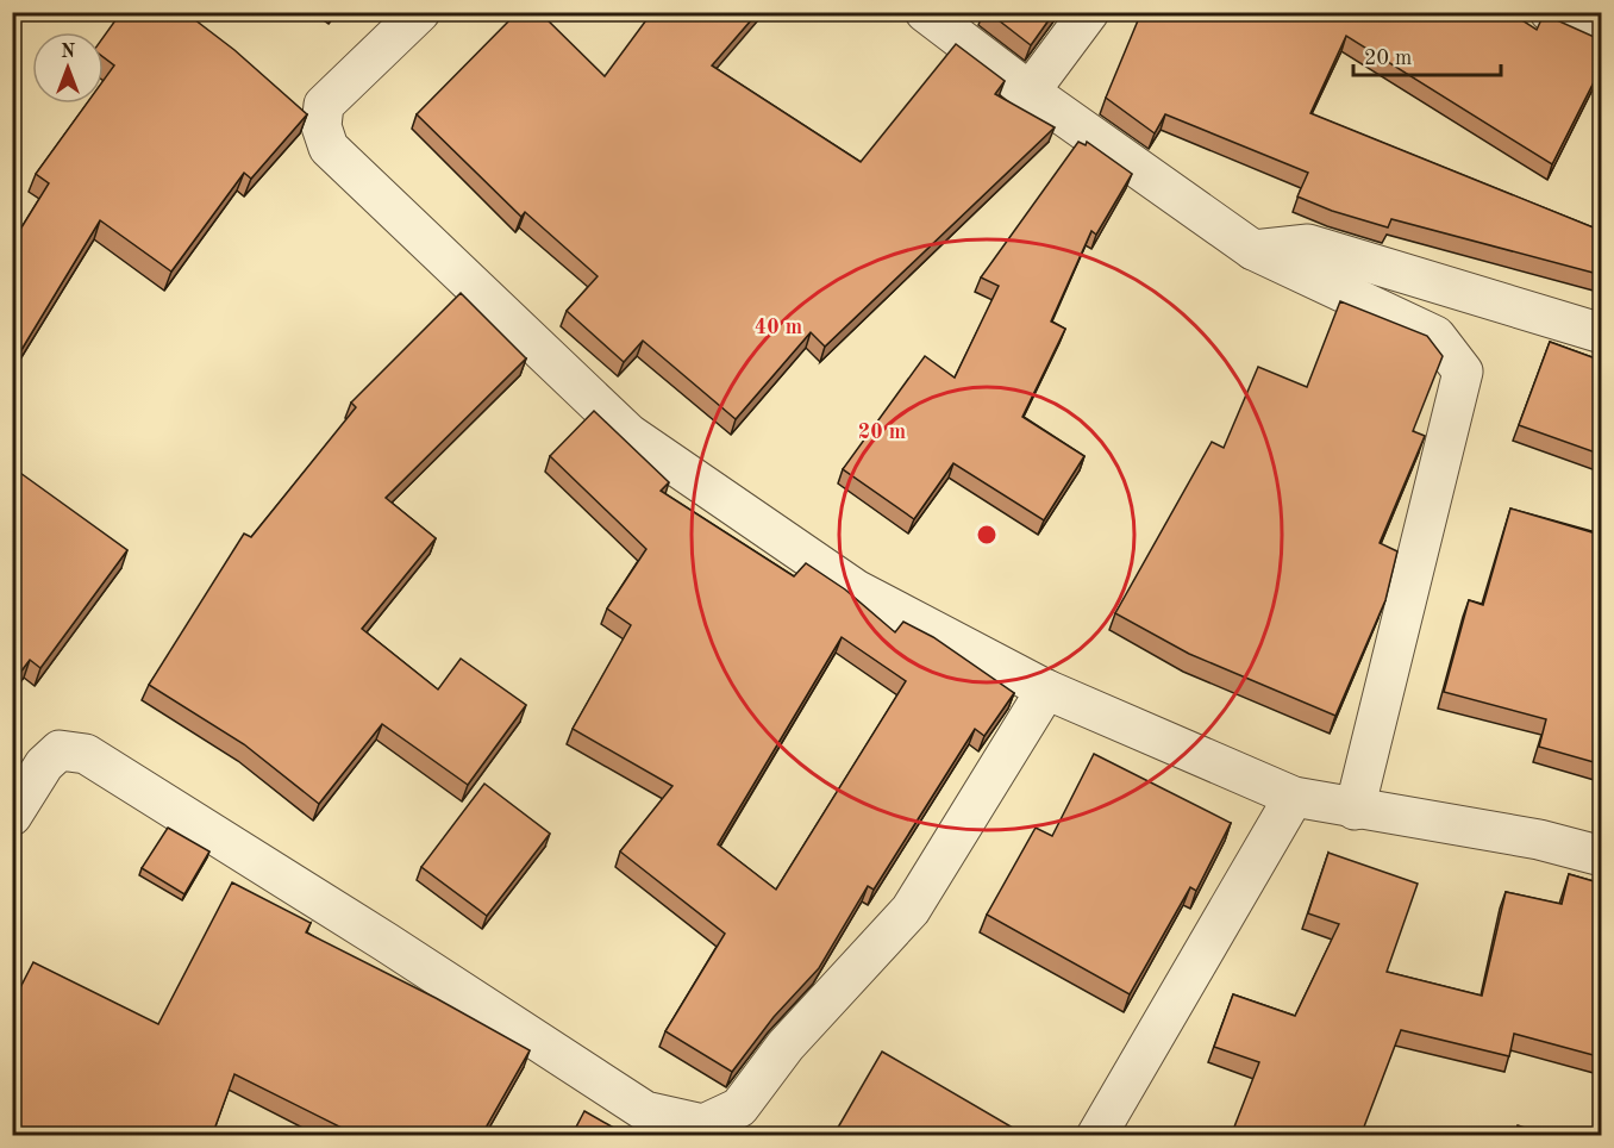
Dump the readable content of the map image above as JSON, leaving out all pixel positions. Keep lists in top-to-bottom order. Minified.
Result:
{"scale_bar":"20 m","north":"top","rings":["40 m","20 m"]}
